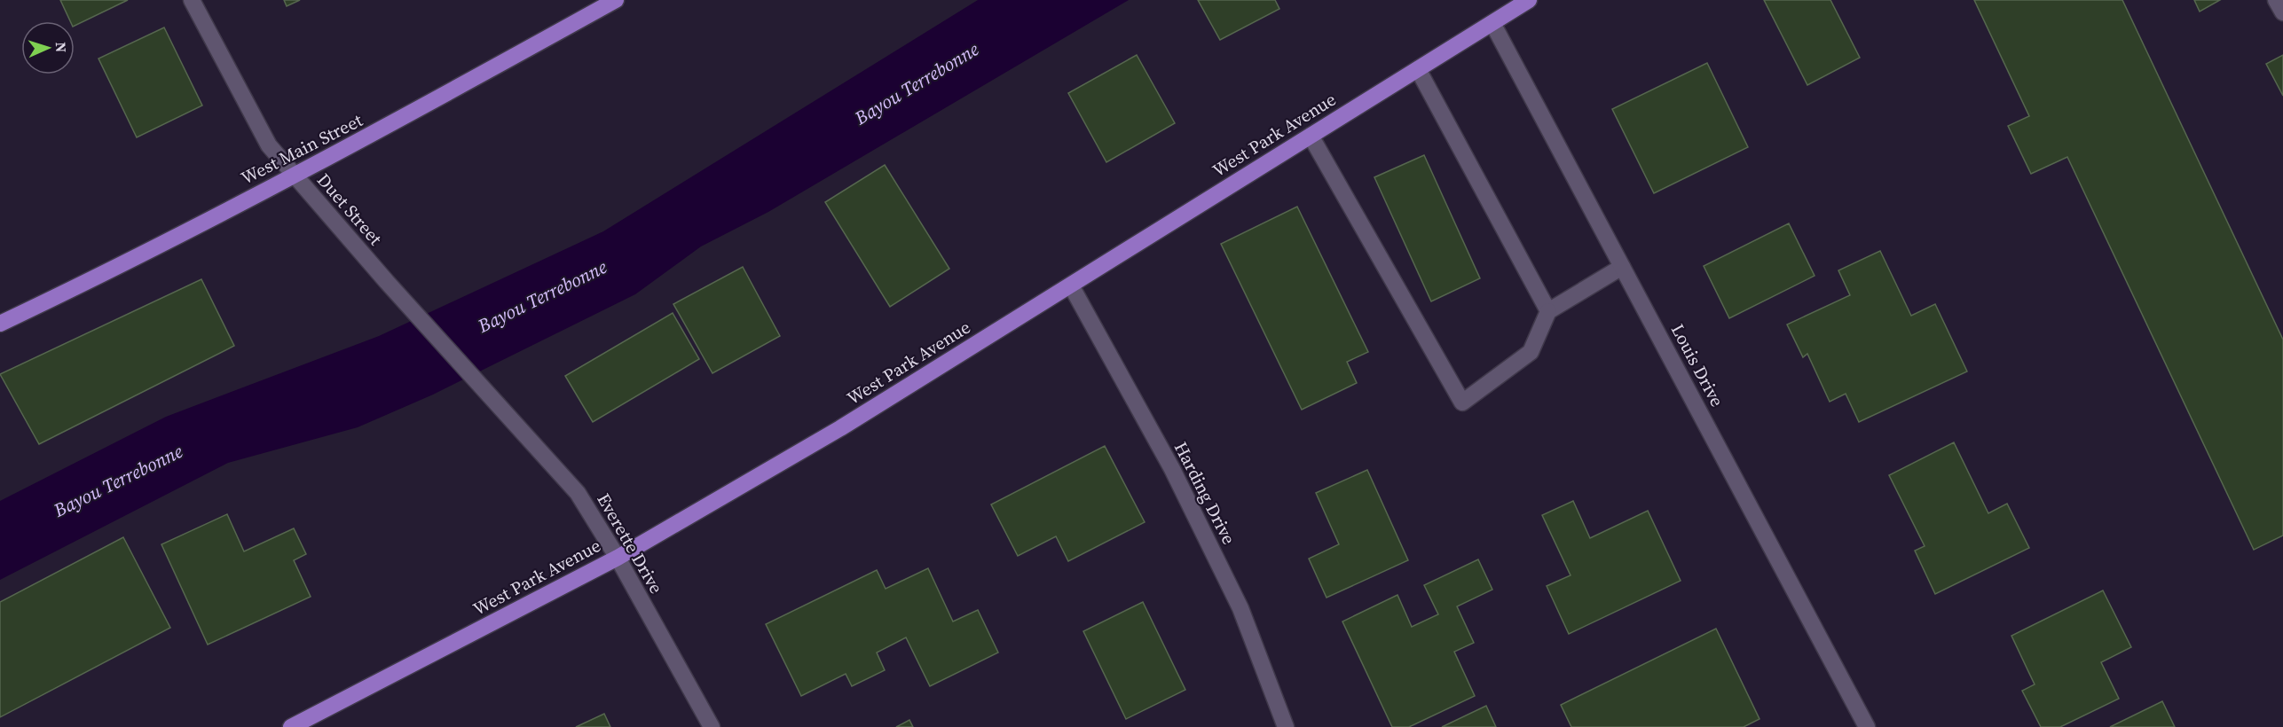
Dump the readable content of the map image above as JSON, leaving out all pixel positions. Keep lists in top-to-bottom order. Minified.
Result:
{"streets":{"main road":["West Park Avenue","West Main Street"],"street":["Duet Street","Louis Drive","Harding Drive","Everette Drive"]},"crossings":[["West Park Avenue","Louis Drive"],["West Park Avenue","Harding Drive"],["West Park Avenue","Everette Drive"],["West Main Street","Duet Street"],["Duet Street","Everette Drive"]],"water":["Bayou Terrebonne"],"north":"right"}
